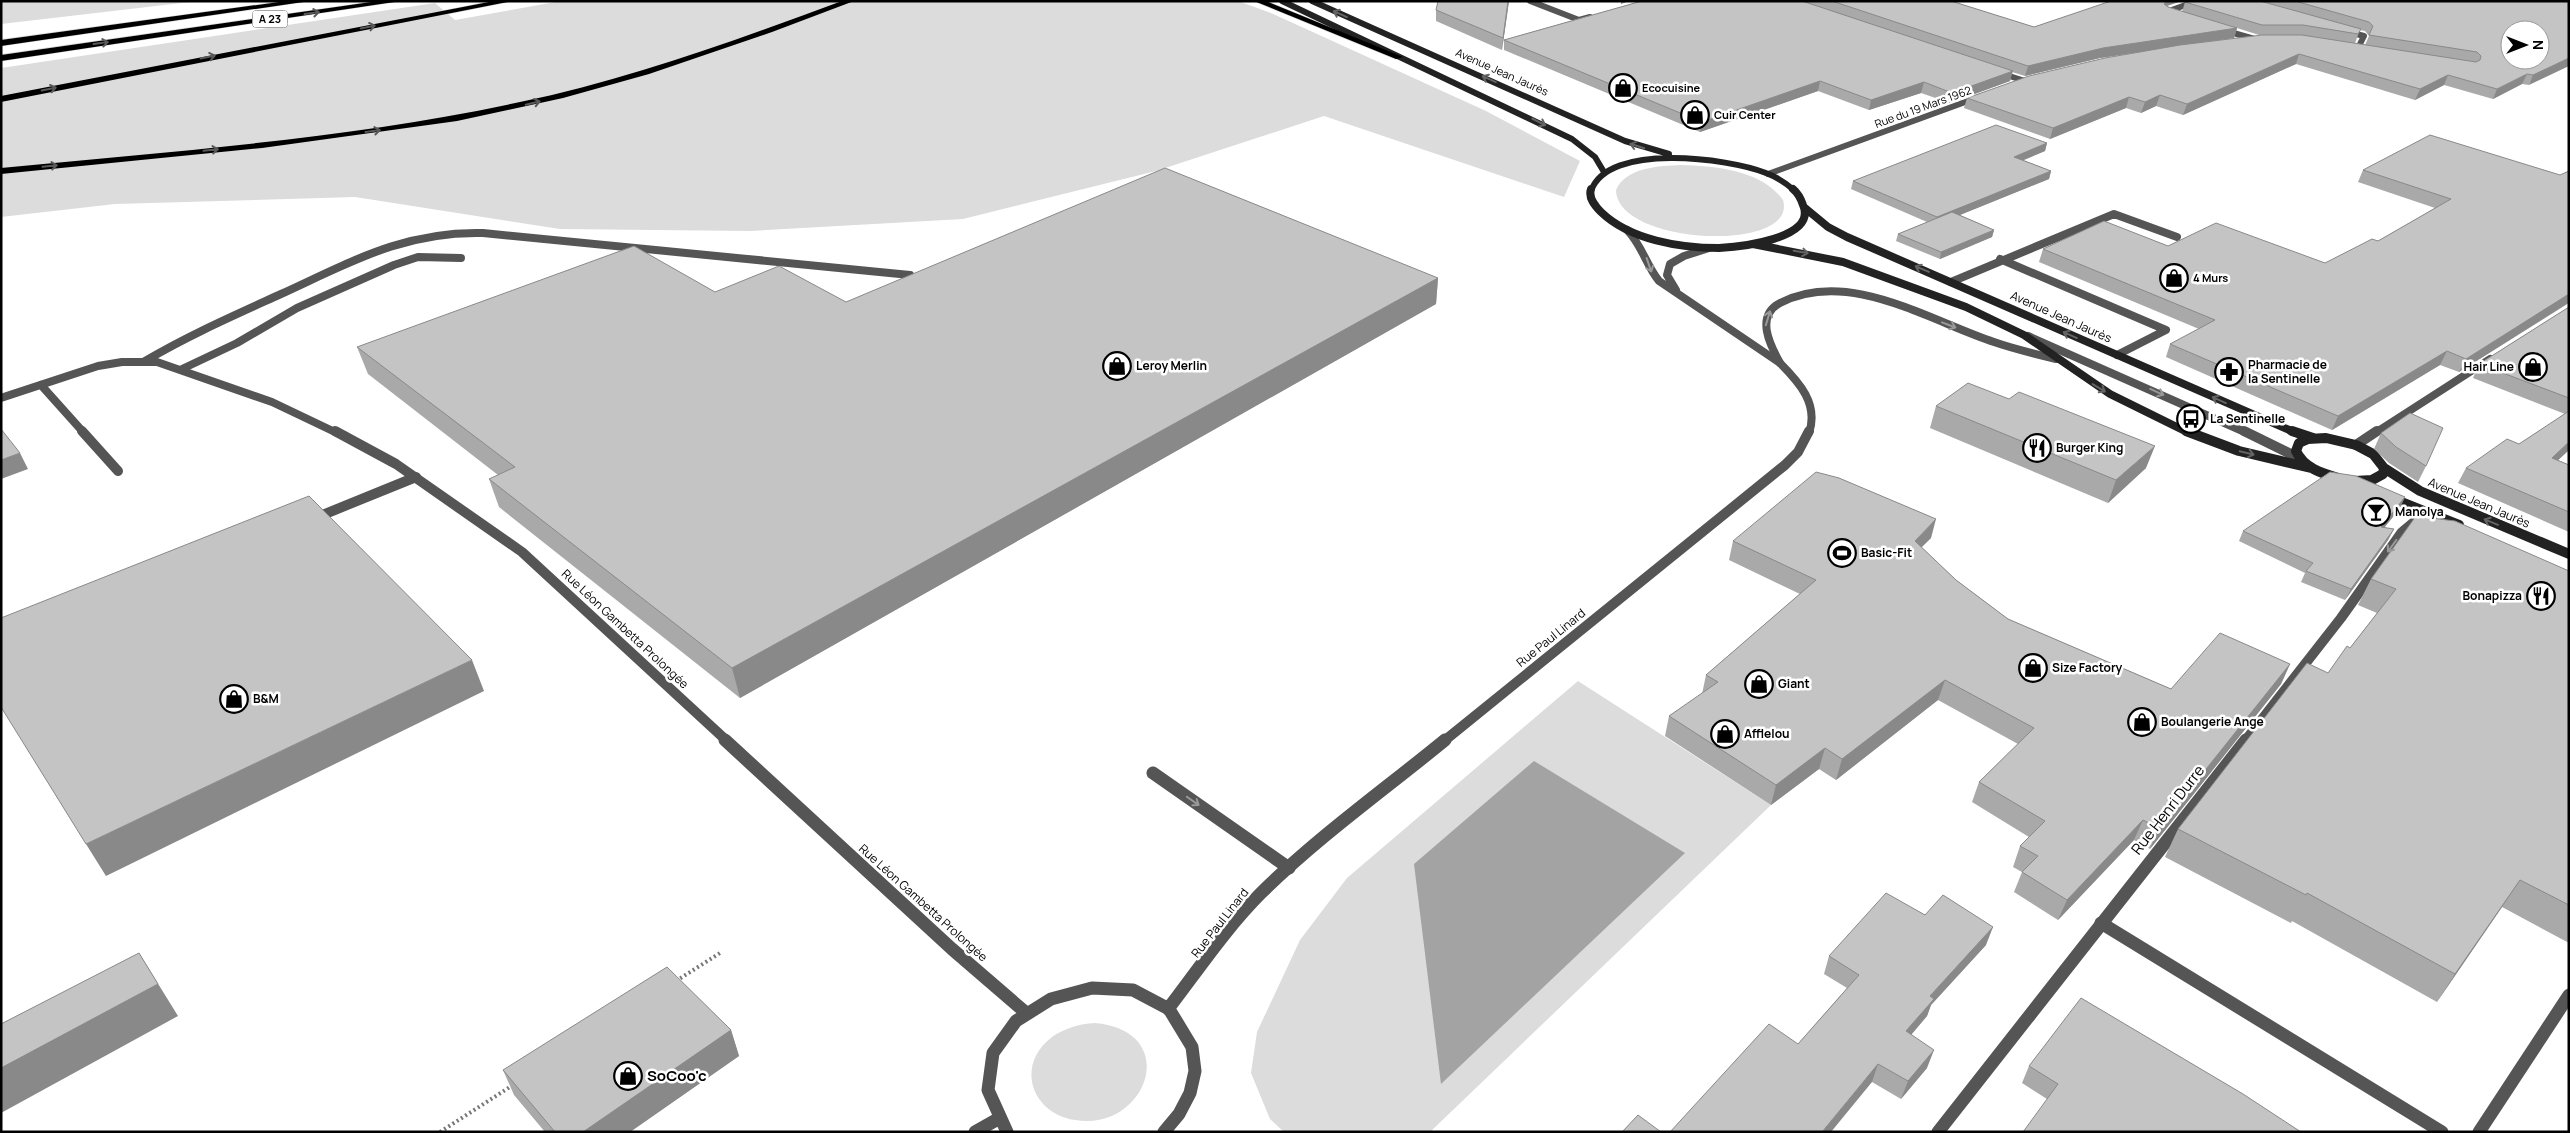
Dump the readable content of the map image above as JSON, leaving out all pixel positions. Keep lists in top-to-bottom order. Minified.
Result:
{"streets":{"highway":["A 23"],"main road":["Avenue Jean Jaurès"],"street":["Rue du 19 Mars 1962","Rue Léon Gambetta Prolongée","Rue Paul Linard","Rue Henri Durre"]},"crossings":[["Avenue Jean Jaurès","Rue du 19 Mars 1962"]],"one_way":["Rue Henri Durre"],"places":{"shop":["Ecocuisine","Cuir Center","4 Murs","Leroy Merlin","Hair Line","Size Factory","Giant","B&M","Boulangerie Ange","Afflelou","SoCoo'c"],"pharmacy":["Pharmacie de la Sentinelle"],"bus stop":["La Sentinelle"],"restaurant":["Burger King","Bonapizza"],"bar":["Manolya"],"sports":["Basic-Fit"]},"north":"right"}
